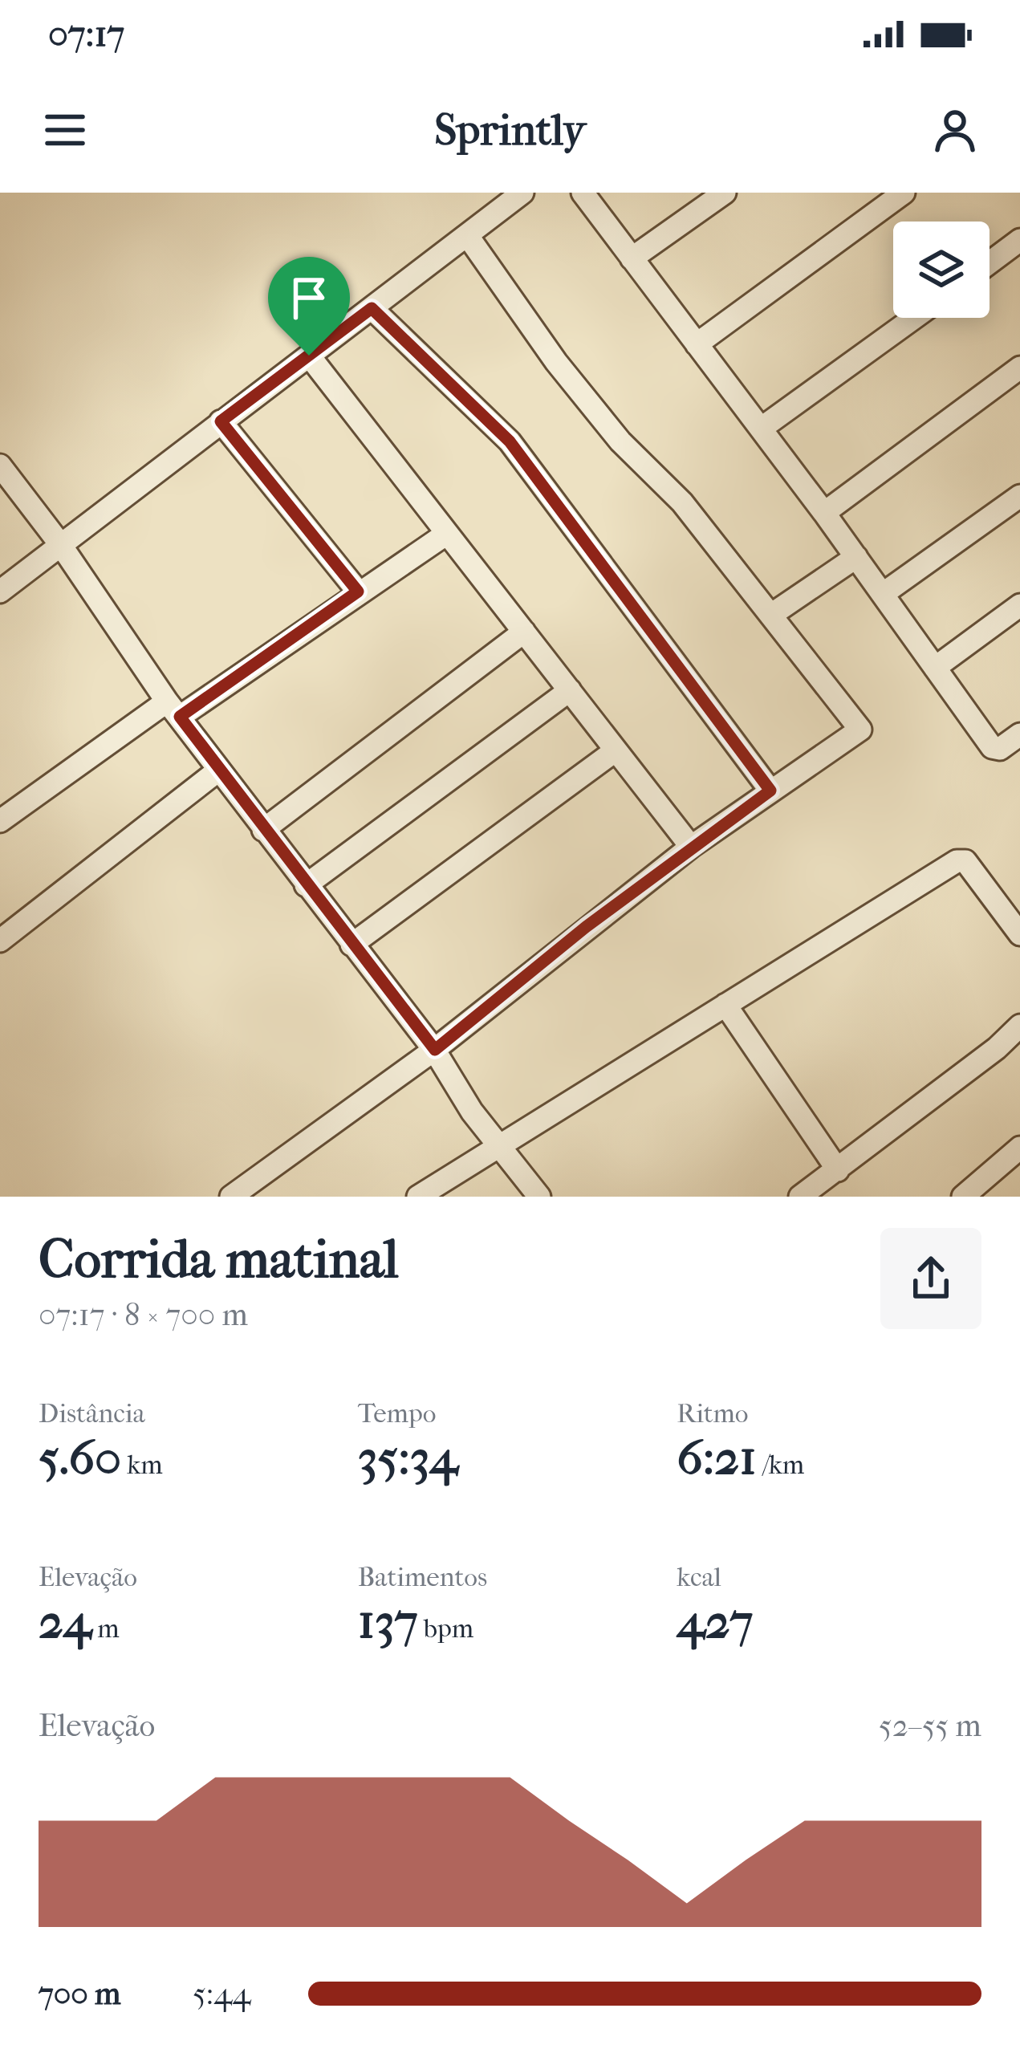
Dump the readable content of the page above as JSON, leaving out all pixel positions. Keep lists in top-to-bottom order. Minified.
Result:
{"page":{"status":"07:17","header":"Sprintly","heading":["Corrida matinal","07:17 · 8 × 700 m"],"stats":[["Distância","5.60 km"],["Tempo","35:34"],["Ritmo","6:21 /km"],["Elevação","24 m"],["Batimentos","137 bpm"],["kcal","427"]],"chart":["Elevação","52–55 m"],"list":[{"name":"700 m","note":"5:44"}]}}
